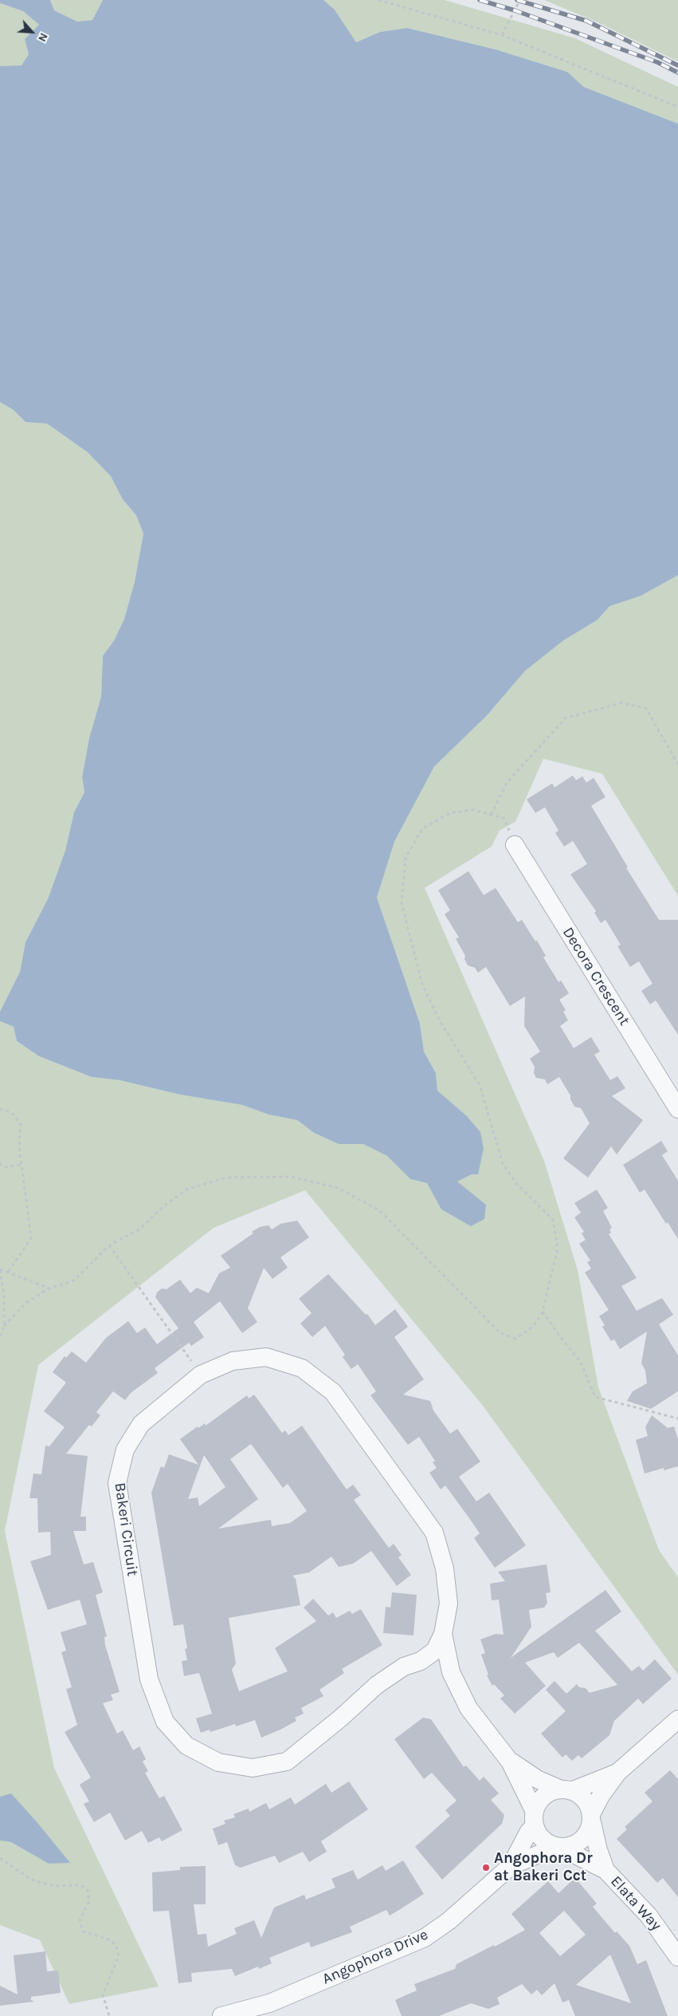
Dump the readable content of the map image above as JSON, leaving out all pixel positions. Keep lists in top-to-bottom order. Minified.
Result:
{"streets":{"street":["Decora Crescent","Bakeri Circuit","Elata Way","Angophora Drive"]},"crossings":[["Bakeri Circuit","Elata Way"],["Bakeri Circuit","Angophora Drive"],["Elata Way","Angophora Drive"]],"places":["Angophora Dr at Bakeri Cct"],"north":"bottom right"}
